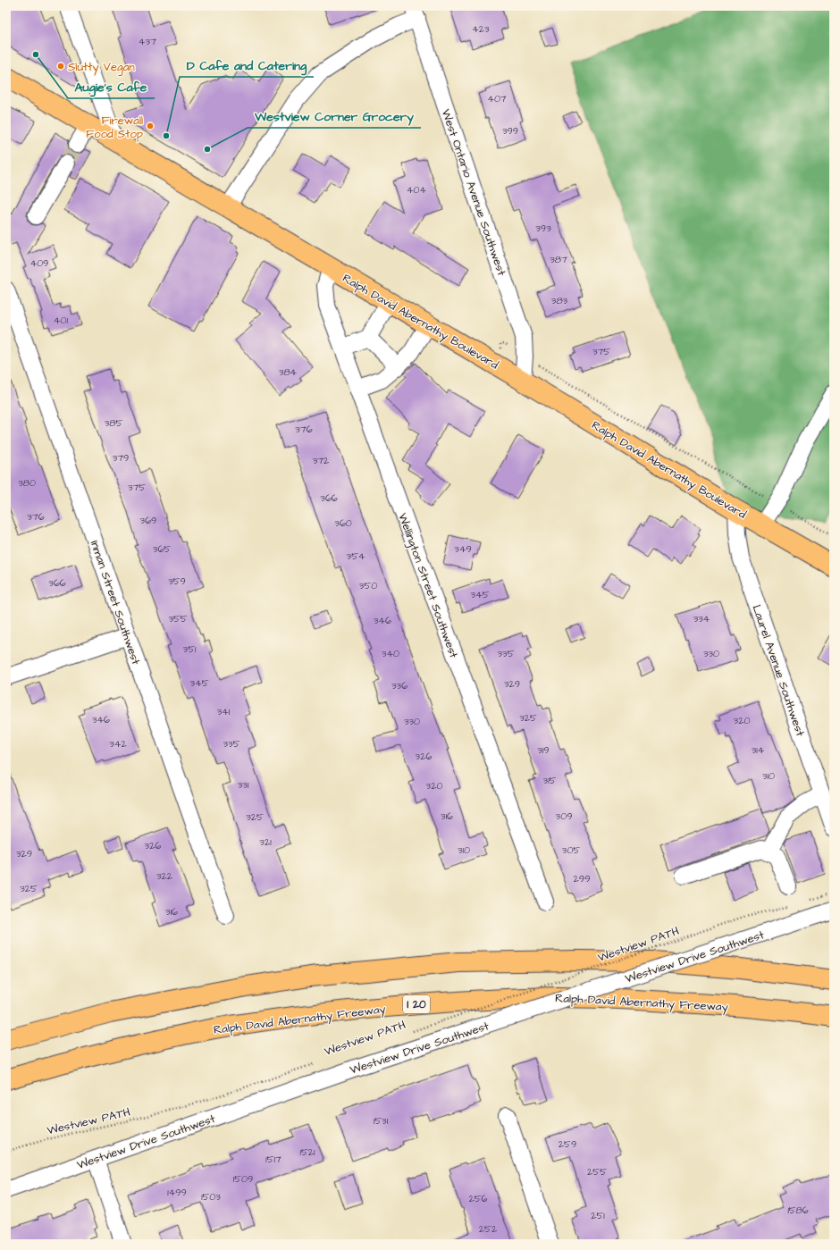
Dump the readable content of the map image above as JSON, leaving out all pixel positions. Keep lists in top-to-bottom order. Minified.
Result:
{"streets":{"main road":["Ralph David Abernathy Boulevard","Ralph David Abernathy Freeway","I 20"],"street":["West Ontario Avenue Southwest","Wellington Street Southwest","Inman Street Southwest","Laurel Avenue Southwest","Westview Drive Southwest"],"path":["Westview PATH"]},"crossings":[["West Ontario Avenue Southwest","Ralph David Abernathy Boulevard"],["Ralph David Abernathy Boulevard","Wellington Street Southwest"],["Ralph David Abernathy Boulevard","Laurel Avenue Southwest"]],"places":["Augie's Cafe","Slutty Vegan","Firewall Food Stop","D Cafe and Catering","Westview Corner Grocery"],"house_numbers":["423","437","407","399","404","393","387","409","383","401","375","384","385","376","379","372","380","375","366","376","369","360","365","349","354","359","366","350","345","355","334","346","351","340","335","330","345","329","336","341","325","346","320","330","342","335","319","314","326","310","315","331","320","316","309","325","321","326","310","305","329","322","299","325","316","1531","259","1521","1517","255","1509","1499","1503","256","1586","251","252"]}
